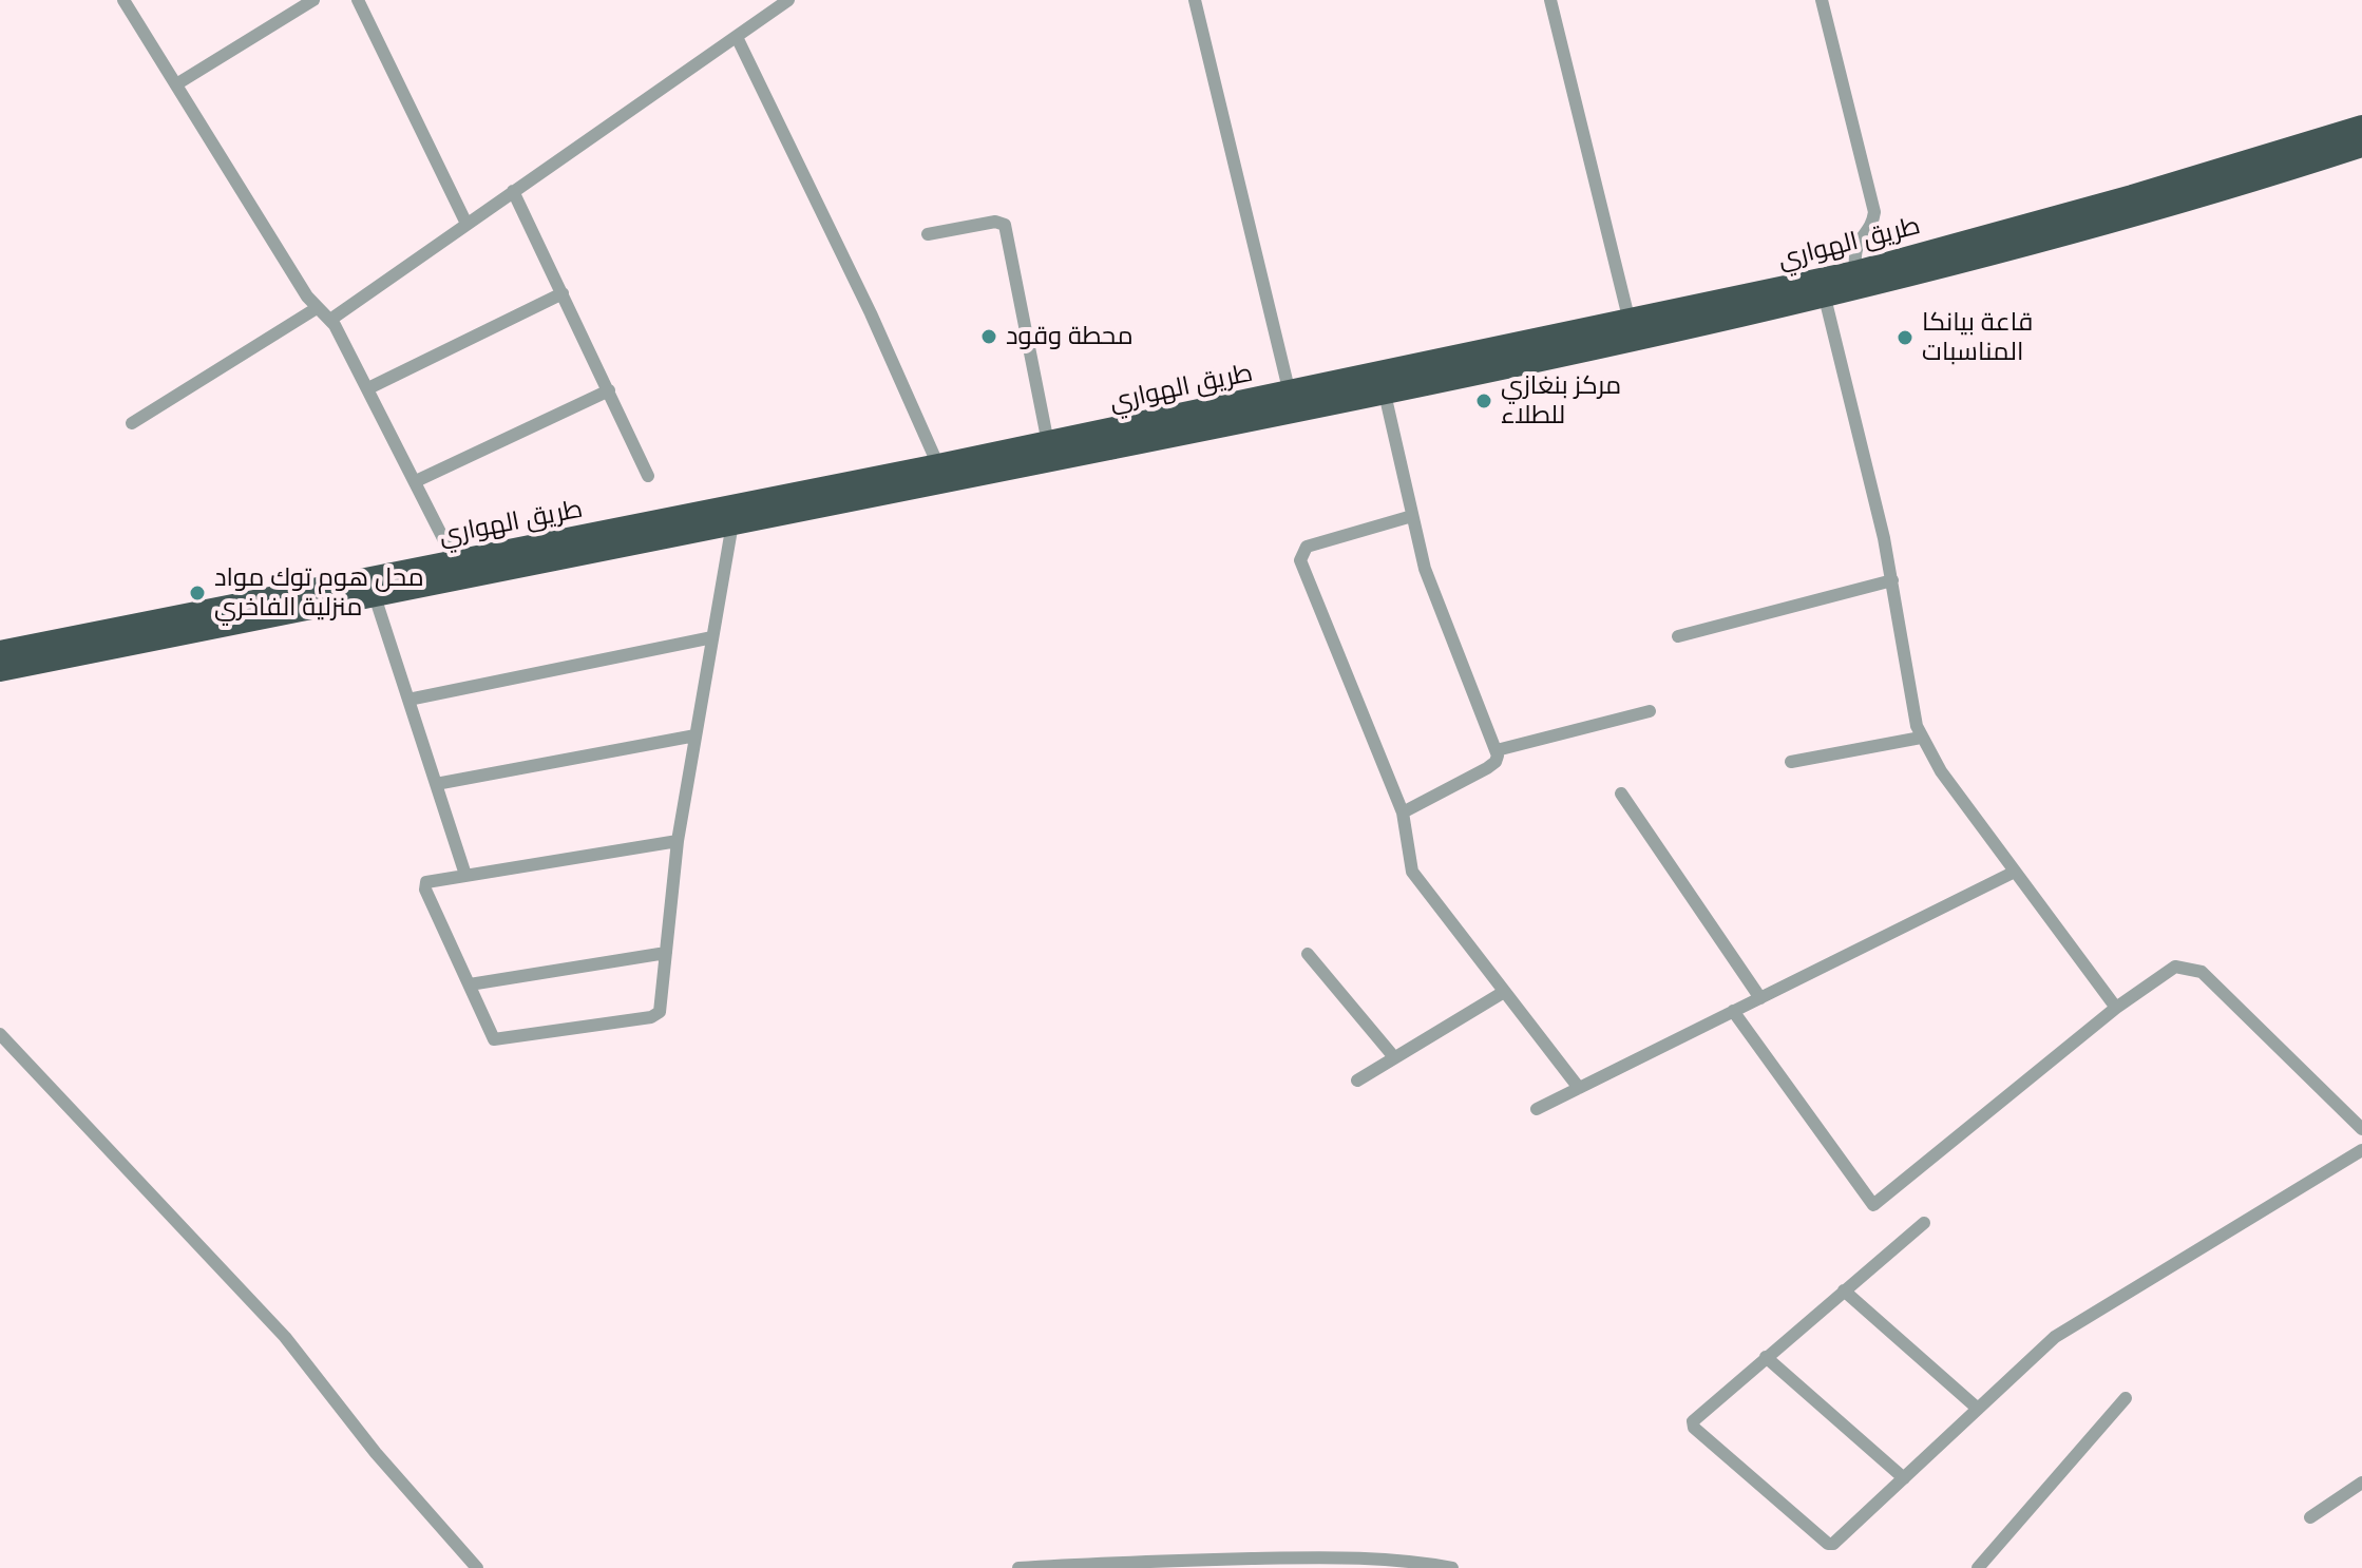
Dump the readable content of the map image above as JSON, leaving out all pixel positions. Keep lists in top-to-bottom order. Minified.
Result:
{"streets":{"highway":["طريق الهواري"]},"places":["محطة وقود","قاعة بيانكا المناسبات","مركز بنغازي للطلاء","محل هوم توك مواد منزلية الفاخري"]}
